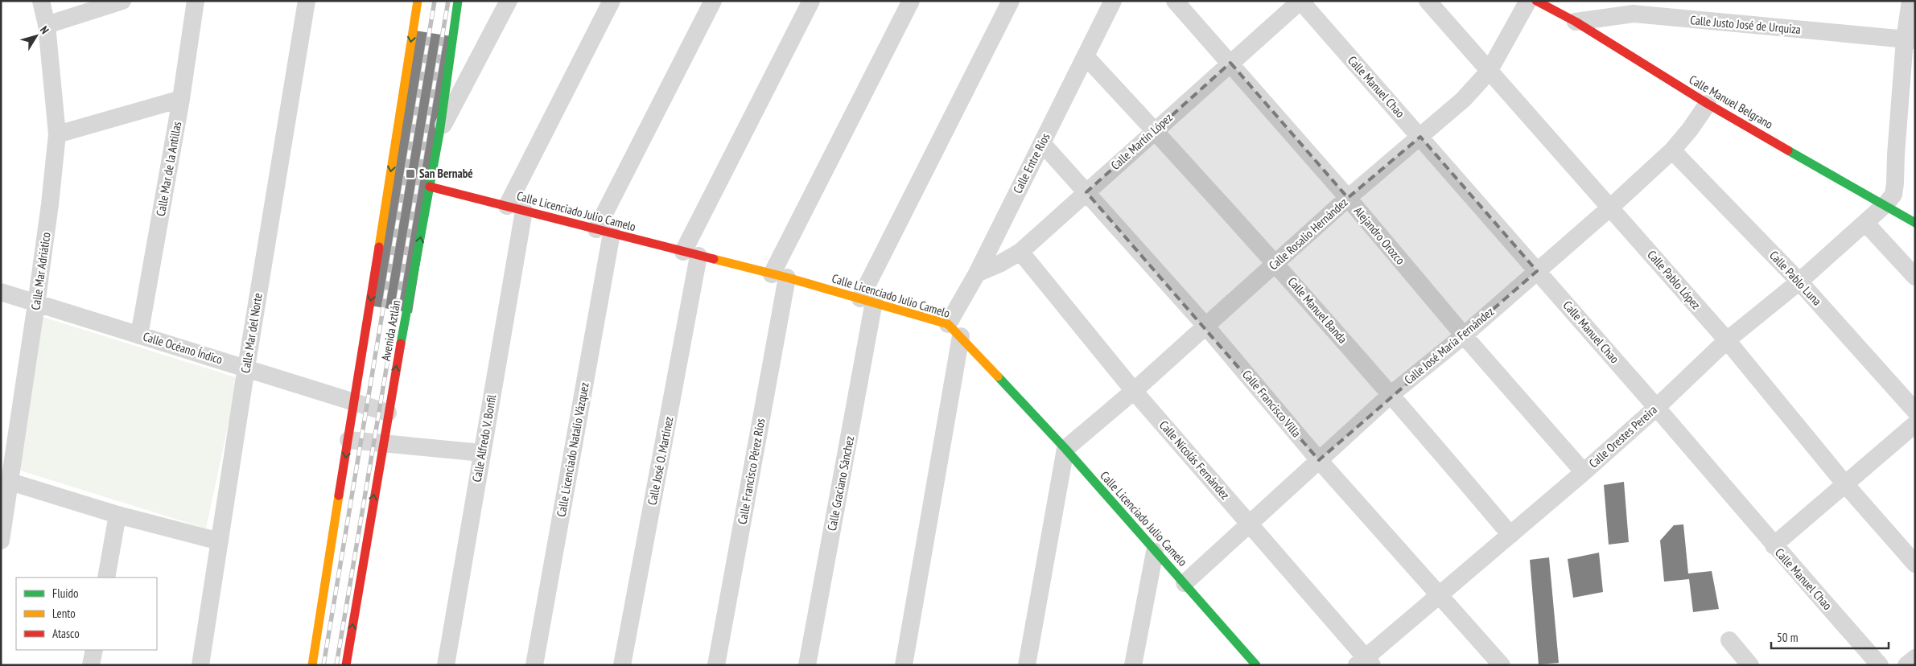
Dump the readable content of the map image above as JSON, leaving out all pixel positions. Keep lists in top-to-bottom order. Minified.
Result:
{"streets":{"main road":["Calle Manuel Belgrano","Calle Licenciado Julio Camelo","Avenida Aztlán"],"street":["Calle Justo José de Urquiza","Calle Manuel Chao","Calle Martín López","Calle Entre Ríos","Calle Mar de la Antillas","Calle Rosalio Hernández","Alejandro Orozco","Calle Mar Adriático","Calle Pablo Luna","Calle Pablo López","Calle Manuel Banda","Calle Mar del Norte","Calle José María Fernández","Calle Océano Índico","Calle Francisco Villa","Calle Orestes Pereira","Calle Alfredo V. Bonfil","Calle Licenciado Natalio Vázquez","Calle Nicolás Fernández","Calle José O. Martínez","Calle Francisco Pérez Ríos","Calle Graciano Sánchez"]},"crossings":[["Calle Justo José de Urquiza","Calle Manuel Belgrano"],["Calle Justo José de Urquiza","Calle Orestes Pereira"],["Calle Manuel Chao","Calle Martín López"],["Calle Manuel Chao","Calle Rosalio Hernández"],["Calle Manuel Chao","Calle José María Fernández"],["Calle Manuel Chao","Calle Orestes Pereira"],["Calle Manuel Belgrano","Calle José María Fernández"],["Calle Manuel Belgrano","Calle Orestes Pereira"],["Calle Martín López","Calle Entre Ríos"],["Calle Martín López","Alejandro Orozco"],["Calle Martín López","Calle Manuel Banda"],["Calle Martín López","Calle Francisco Villa"],["Calle Martín López","Calle Nicolás Fernández"],["Calle Entre Ríos","Calle Licenciado Julio Camelo"],["Calle Entre Ríos","Calle Manuel Banda"],["Calle Entre Ríos","Calle Francisco Villa"],["Calle Mar de la Antillas","Calle Océano Índico"],["Calle Licenciado Julio Camelo","Calle Rosalio Hernández"],["Calle Licenciado Julio Camelo","Avenida Aztlán"],["Calle Licenciado Julio Camelo","Calle José María Fernández"],["Calle Licenciado Julio Camelo","Calle Alfredo V. Bonfil"],["Calle Licenciado Julio Camelo","Calle Licenciado Natalio Vázquez"],["Calle Licenciado Julio Camelo","Calle José O. Martínez"],["Calle Licenciado Julio Camelo","Calle Francisco Pérez Ríos"],["Calle Licenciado Julio Camelo","Calle Graciano Sánchez"],["Calle Rosalio Hernández","Alejandro Orozco"],["Calle Rosalio Hernández","Calle Pablo López"],["Calle Rosalio Hernández","Calle Manuel Banda"],["Calle Rosalio Hernández","Calle Francisco Villa"],["Calle Rosalio Hernández","Calle Nicolás Fernández"],["Alejandro Orozco","Calle José María Fernández"],["Alejandro Orozco","Calle Orestes Pereira"],["Calle Mar Adriático","Calle Océano Índico"],["Calle Pablo Luna","Calle José María Fernández"],["Calle Pablo Luna","Calle Orestes Pereira"],["Calle Pablo López","Calle José María Fernández"],["Calle Pablo López","Calle Orestes Pereira"],["Calle Manuel Banda","Calle José María Fernández"],["Calle Manuel Banda","Calle Orestes Pereira"],["Avenida Aztlán","Calle Océano Índico"],["Calle Mar del Norte","Calle Océano Índico"],["Calle José María Fernández","Calle Francisco Villa"],["Calle José María Fernández","Calle Nicolás Fernández"],["Calle Francisco Villa","Calle Orestes Pereira"],["Calle Orestes Pereira","Calle Nicolás Fernández"]],"places":{"transit":["San Bernabé"]},"legend":["Fluido","Lento","Atasco"],"scale_bar":"50 m","north":"top right"}
